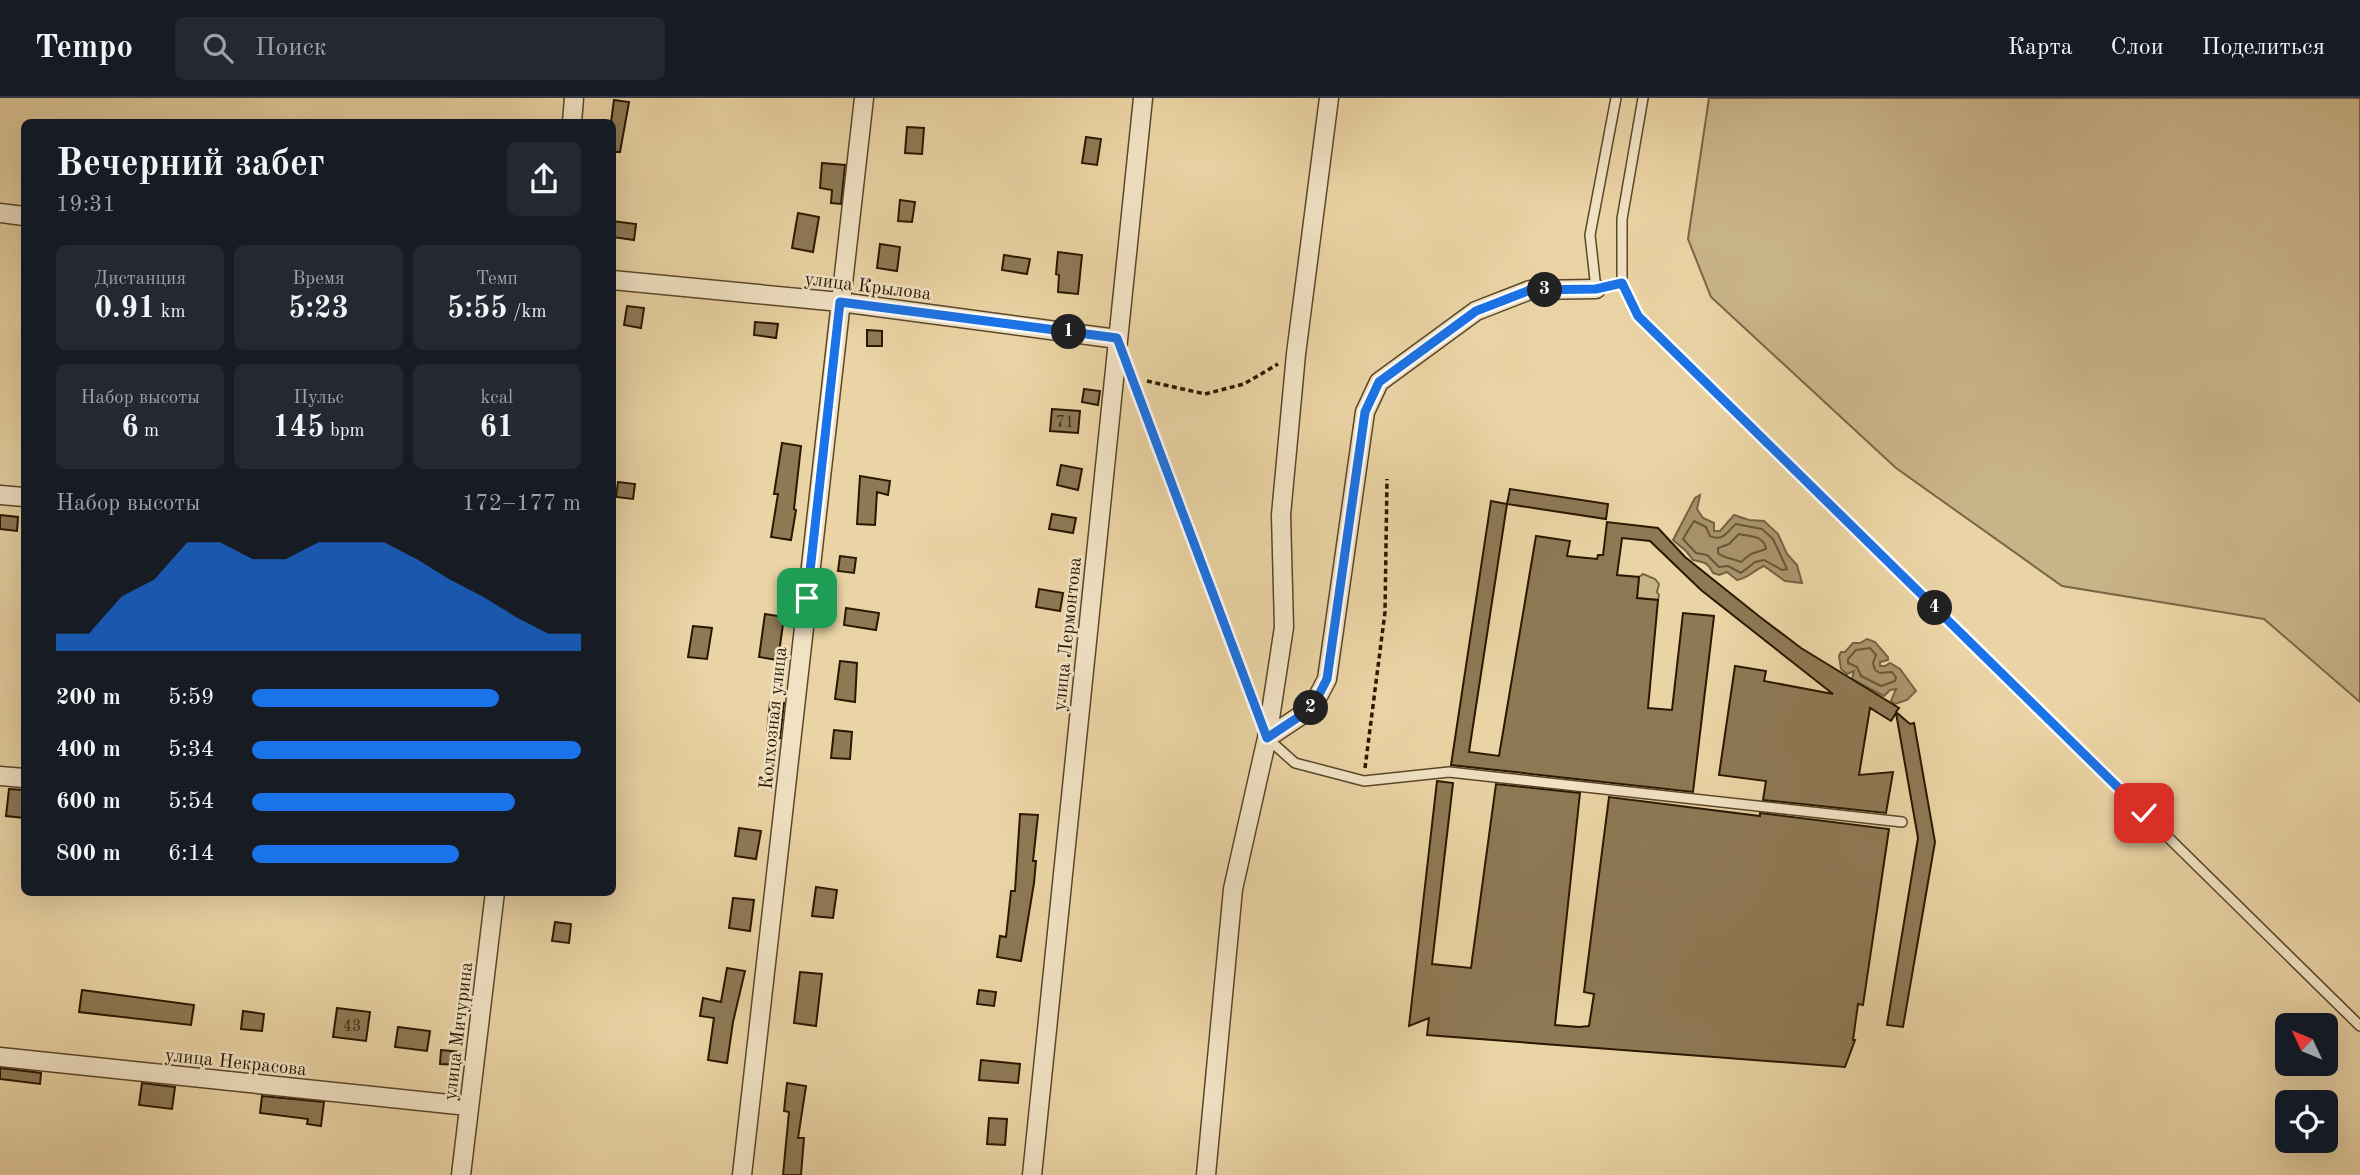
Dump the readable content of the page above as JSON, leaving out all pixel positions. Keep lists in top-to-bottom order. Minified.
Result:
{"streets":{"street":["улица Крылова","улица Лермонтова","Колхозная улица","улица Мичурина","улица Некрасова"]},"crossings":[["улица Крылова","улица Лермонтова"],["улица Крылова","Колхозная улица"],["улица Мичурина","улица Некрасова"]],"house_numbers":["71","43"],"north":"top left","page":{"header":"Tempo","search":"Поиск","nav":["Карта","Слои","Поделиться"],"heading":["Вечерний забег","19:31"],"stats":[["Дистанция","0.91 km"],["Время","5:23"],["Темп","5:55 /km"],["Набор высоты","6 m"],["Пульс","145 bpm"],["kcal","61"]],"pins":["3","1","4","2"],"chart":["Набор высоты","172–177 m"],"list":[{"name":"200 m","note":"5:59"},{"name":"400 m","note":"5:34"},{"name":"600 m","note":"5:54"},{"name":"800 m","note":"6:14"}]}}
